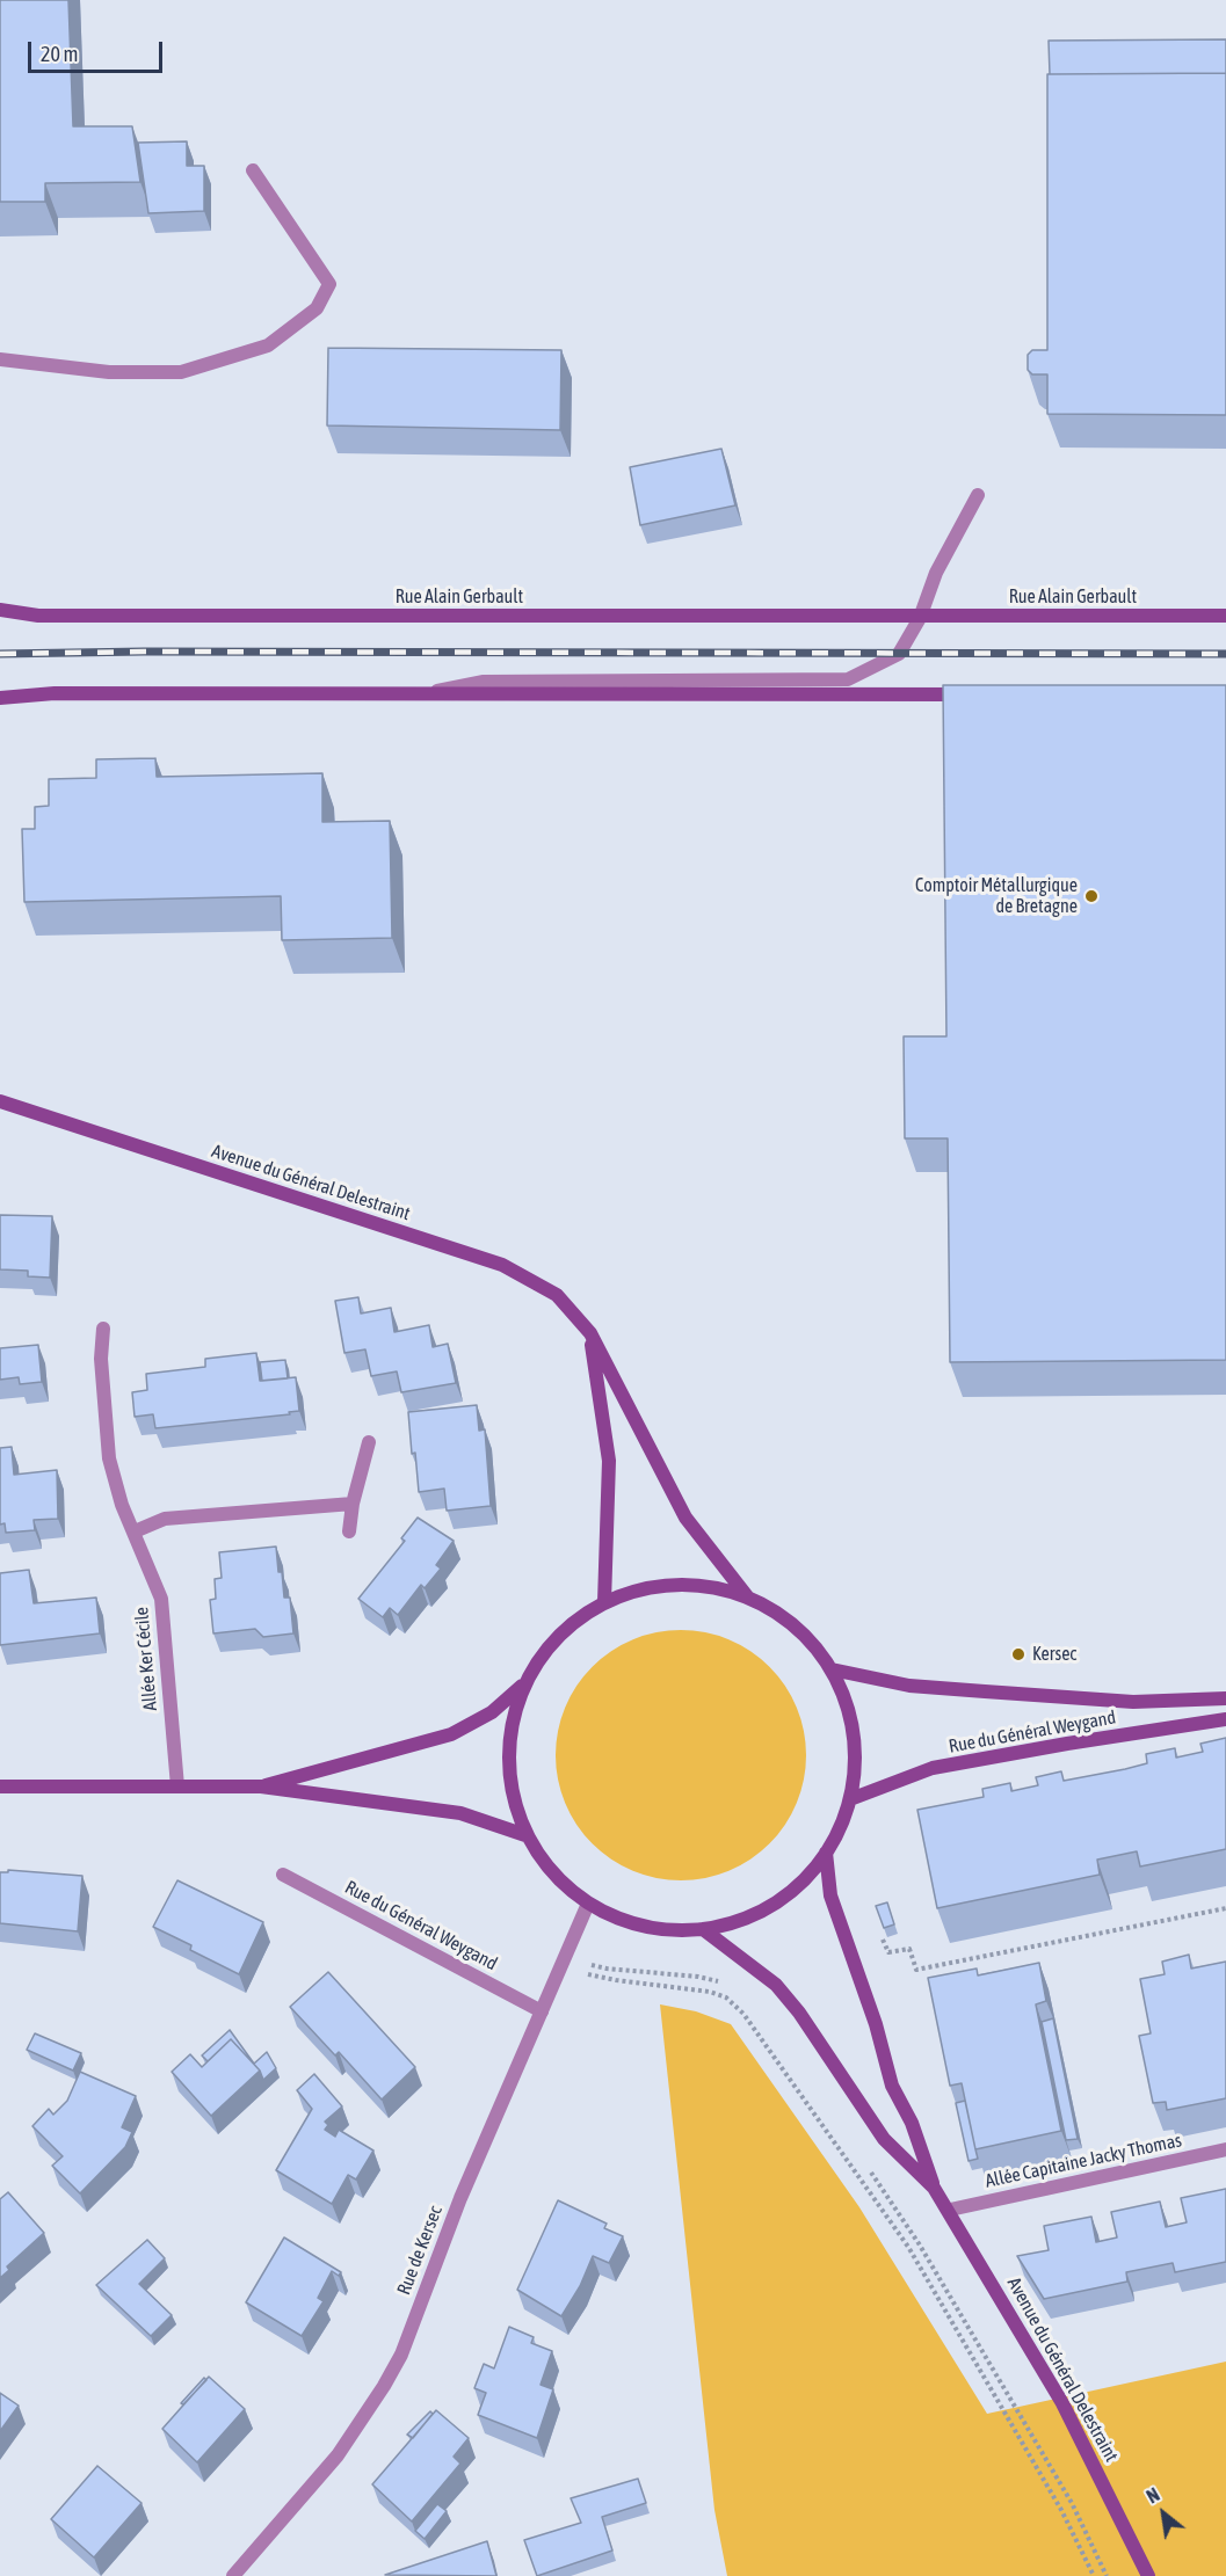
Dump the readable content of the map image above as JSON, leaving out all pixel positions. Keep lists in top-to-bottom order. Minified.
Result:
{"streets":{"street":["Rue Alain Gerbault","Avenue du Général Delestraint","Allée Ker Cécile","Rue du Général Weygand","Allée Capitaine Jacky Thomas","Rue de Kersec"]},"crossings":[["Avenue du Général Delestraint","Allée Capitaine Jacky Thomas"],["Rue du Général Weygand","Rue de Kersec"]],"places":["Comptoir Métallurgique de Bretagne","Kersec"],"scale_bar":"20 m","north":"top left"}
